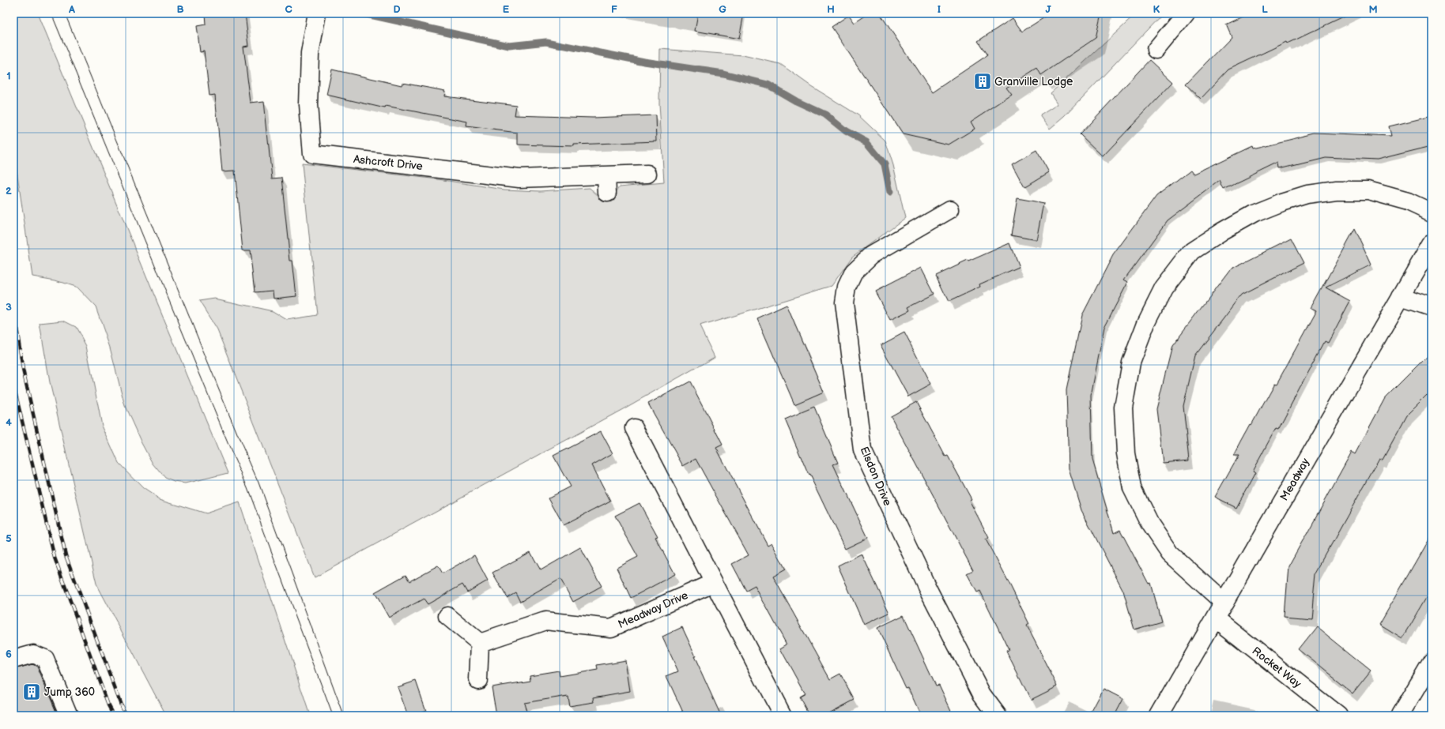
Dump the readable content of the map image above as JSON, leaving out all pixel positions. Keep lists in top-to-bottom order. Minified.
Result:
{"streets":{"street":["Ashcroft Drive","Elsdon Drive","Meadway","Meadway Drive","Rocket Way"]},"crossings":[["Meadway","Rocket Way"]],"places":{"building":["Granville Lodge","Jump 360"]},"grid":{"columns":["A","B","C","D","E","F","G","H","I","J","K","L","M"],"rows":["1","2","3","4","5","6"]}}
